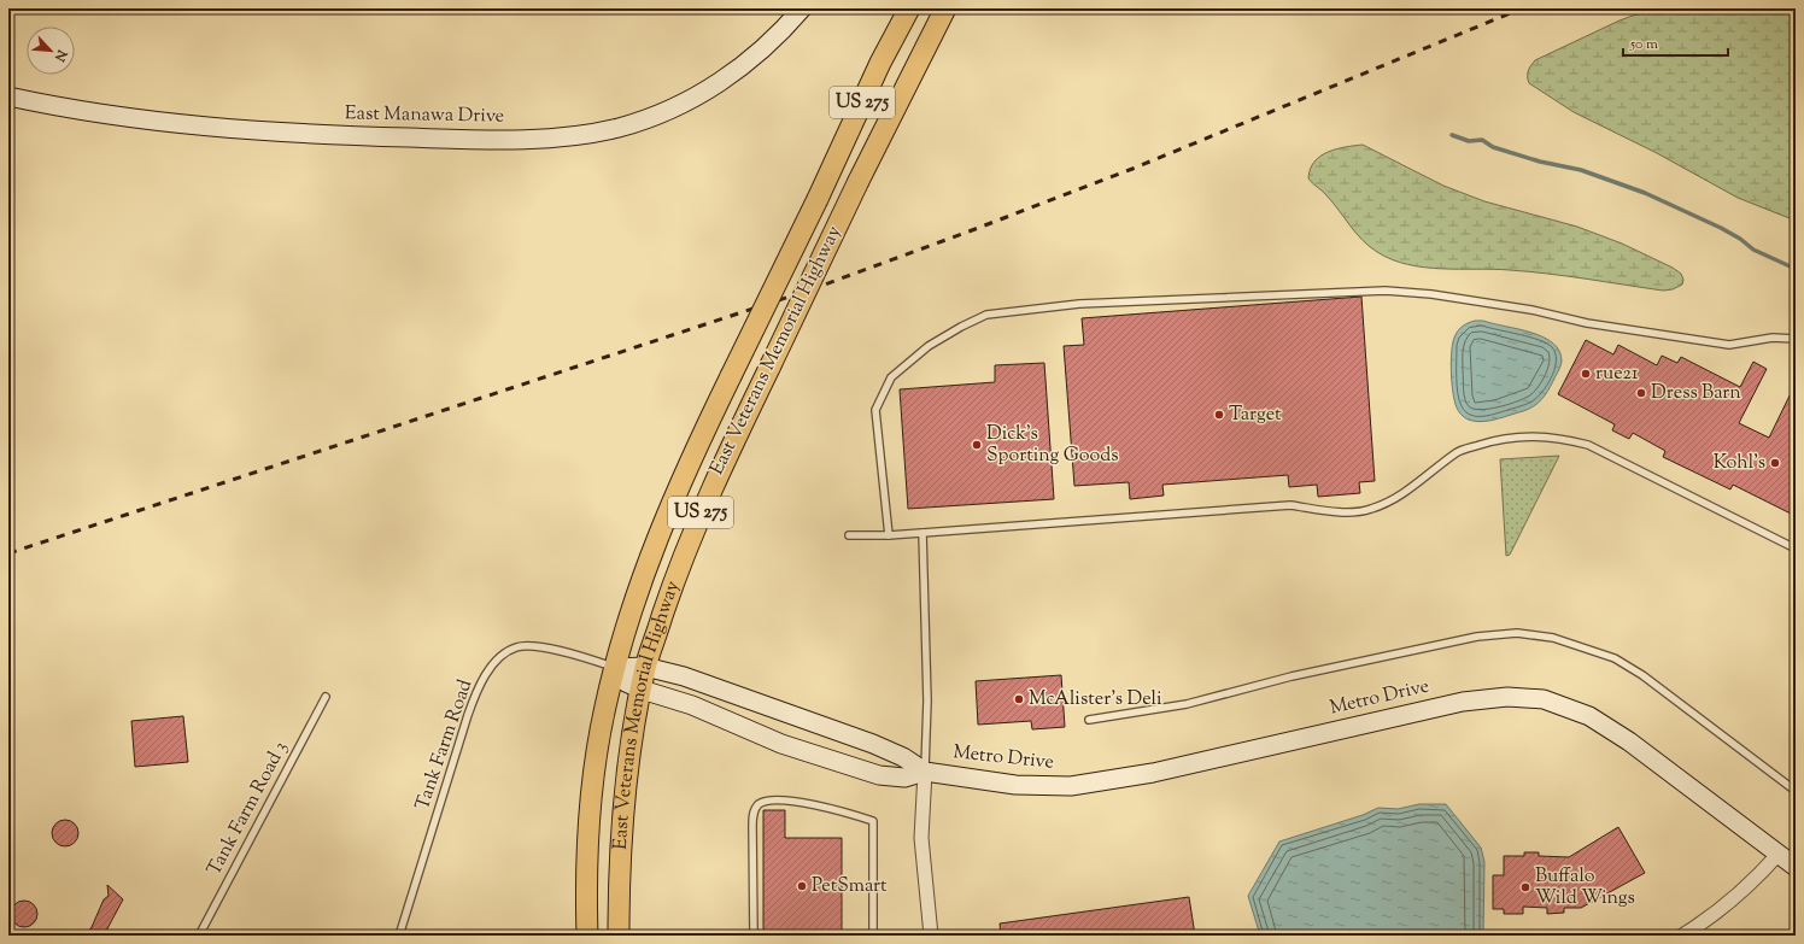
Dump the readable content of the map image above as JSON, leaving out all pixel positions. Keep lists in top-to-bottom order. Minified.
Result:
{"streets":{"main road":["US 275","East Veterans Memorial Highway"],"street":["East Manawa Drive","Metro Drive"],"lane":["Tank Farm Road","Tank Farm Road 3"]},"crossings":[["East Veterans Memorial Highway","Metro Drive"],["East Veterans Memorial Highway","Tank Farm Road"],["Metro Drive","Tank Farm Road"]],"places":["rue21","Dress Barn","Target","Dick's Sporting Goods","Kohl's","McAlister's Deli","PetSmart","Buffalo Wild Wings"],"scale_bar":"50 m","north":"bottom right"}
